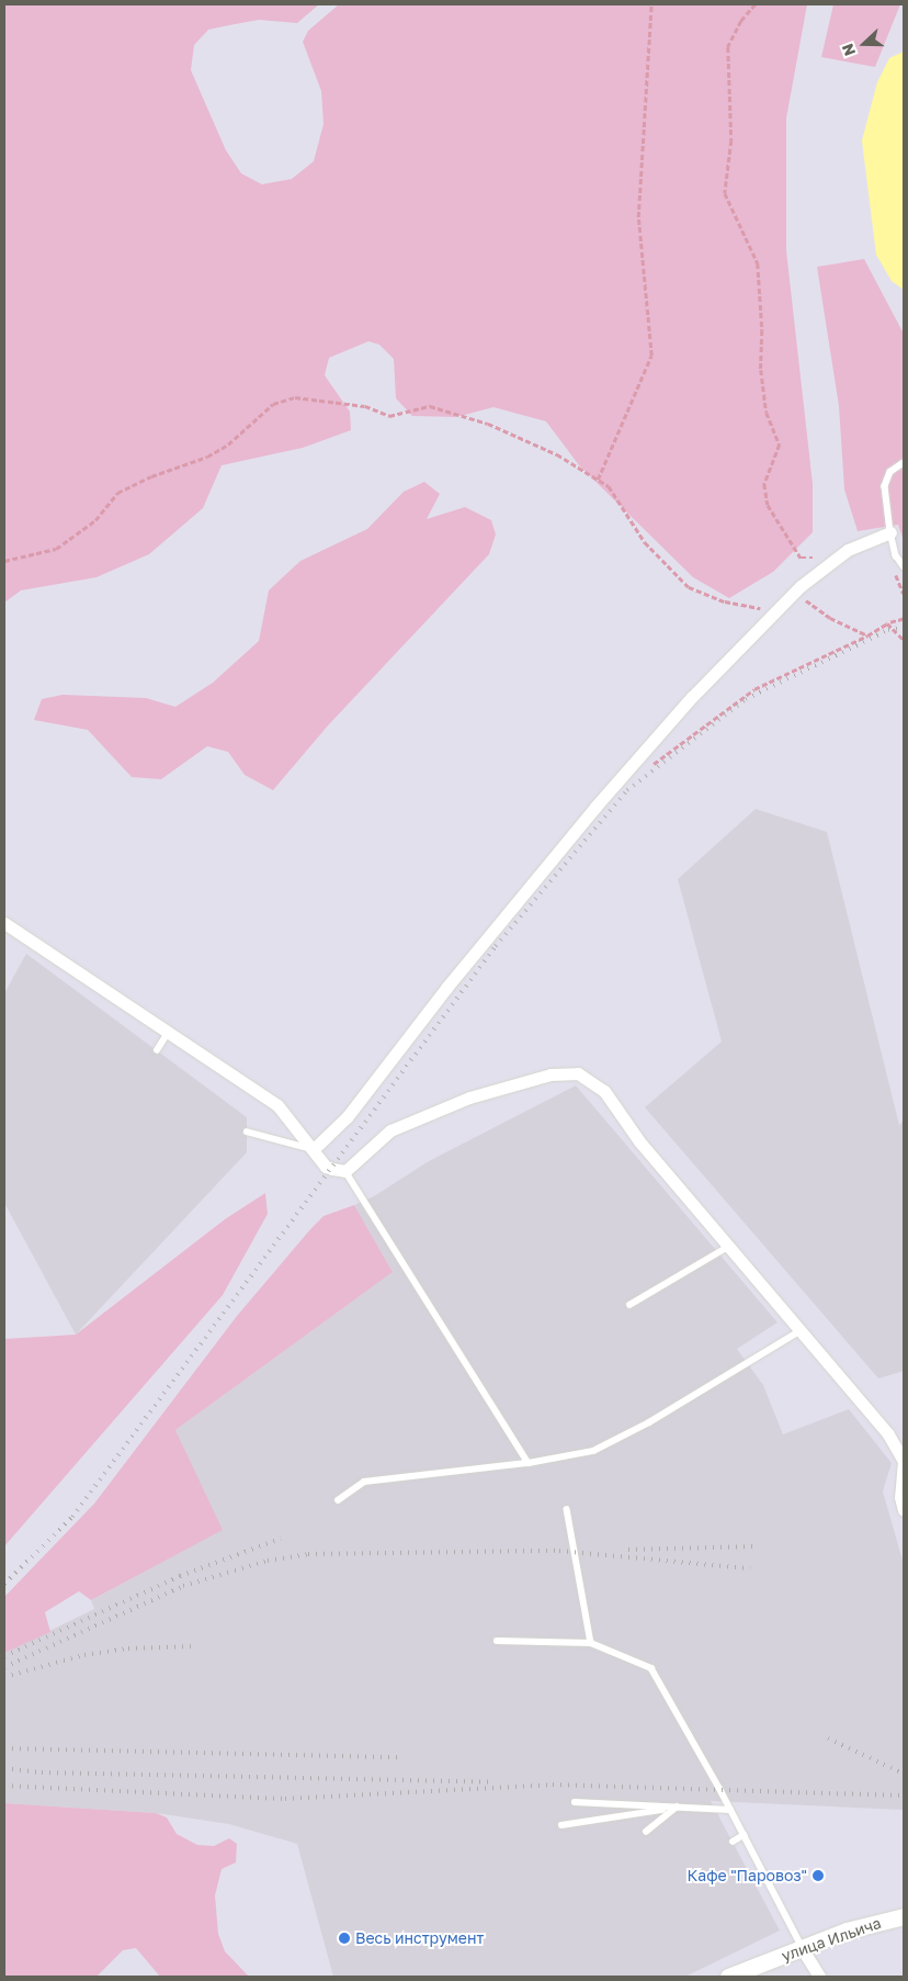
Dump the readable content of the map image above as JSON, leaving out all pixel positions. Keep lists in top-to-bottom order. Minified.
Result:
{"streets":{"main road":["улица Ильича"]},"places":["Кафе \"Паровоз\"","Весь инструмент"],"north":"left"}
